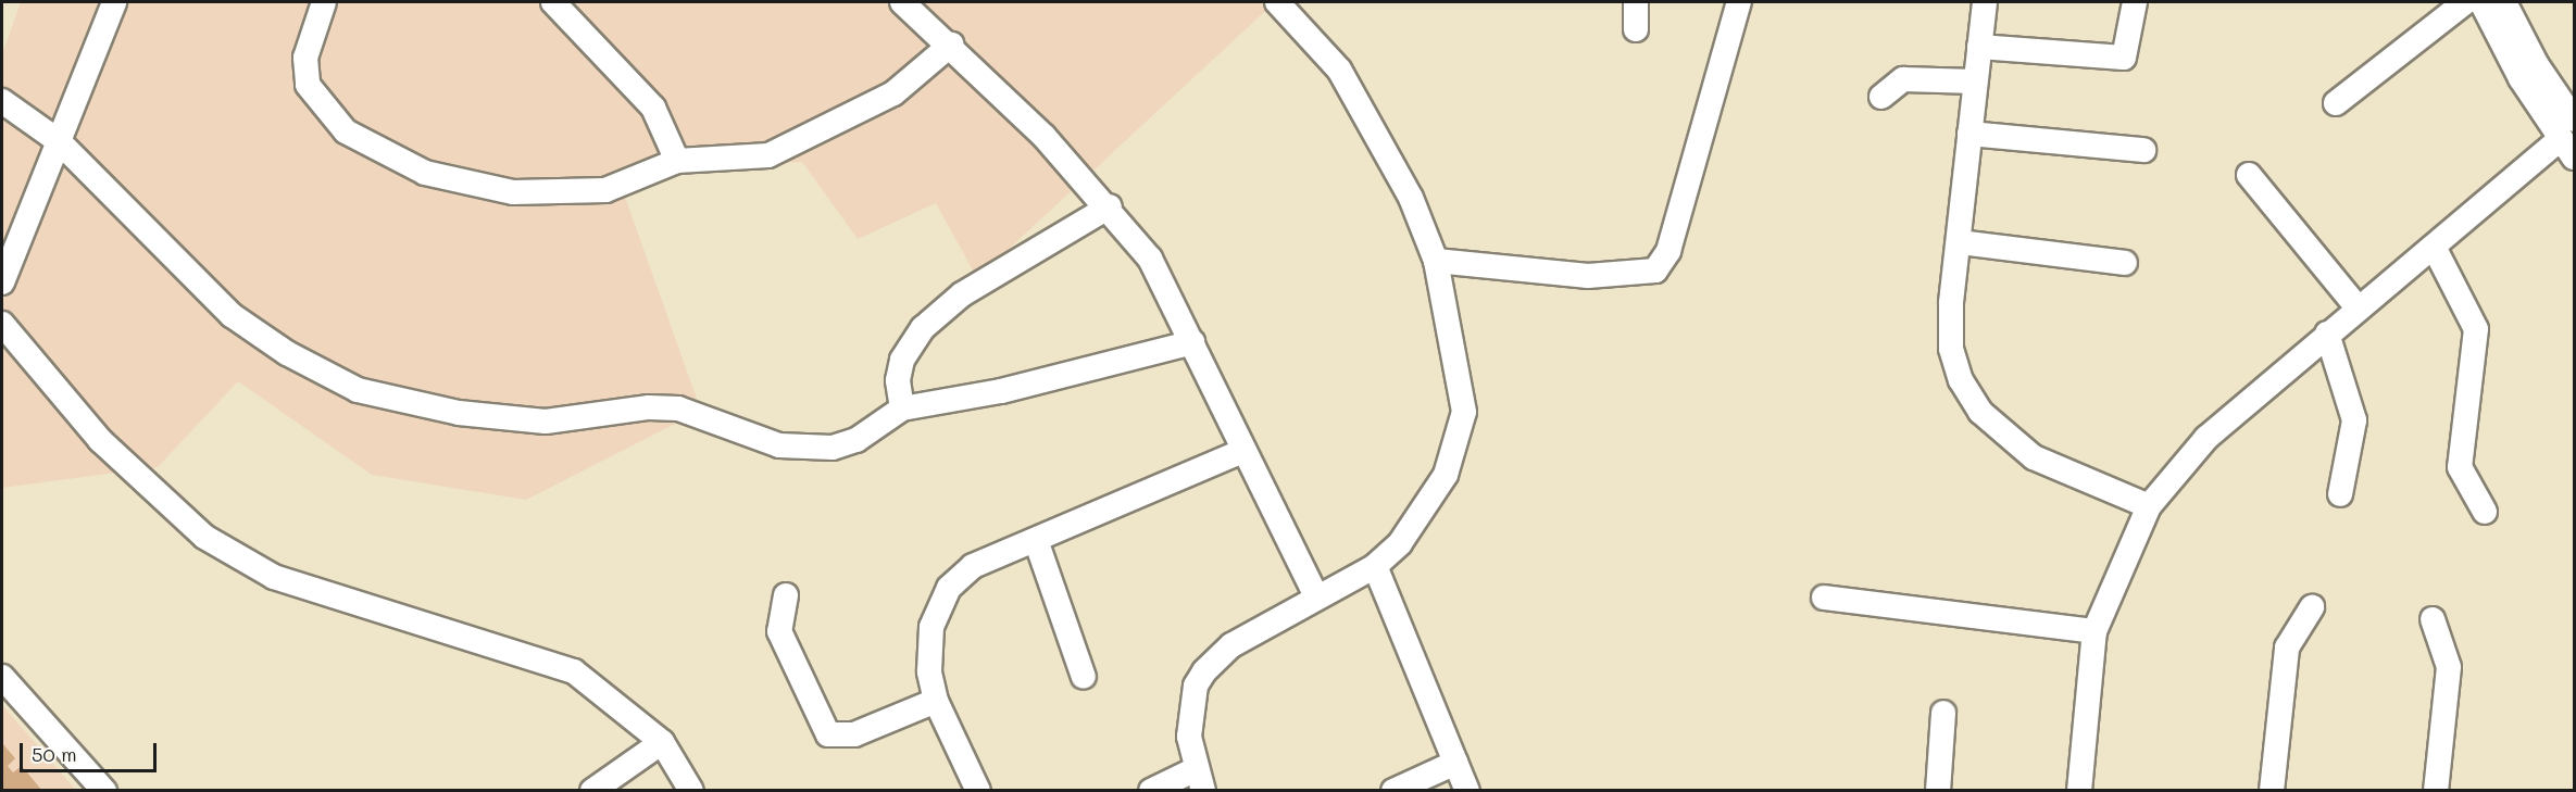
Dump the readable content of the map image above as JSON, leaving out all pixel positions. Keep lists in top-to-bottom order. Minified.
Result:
{"scale_bar":"50 m"}
